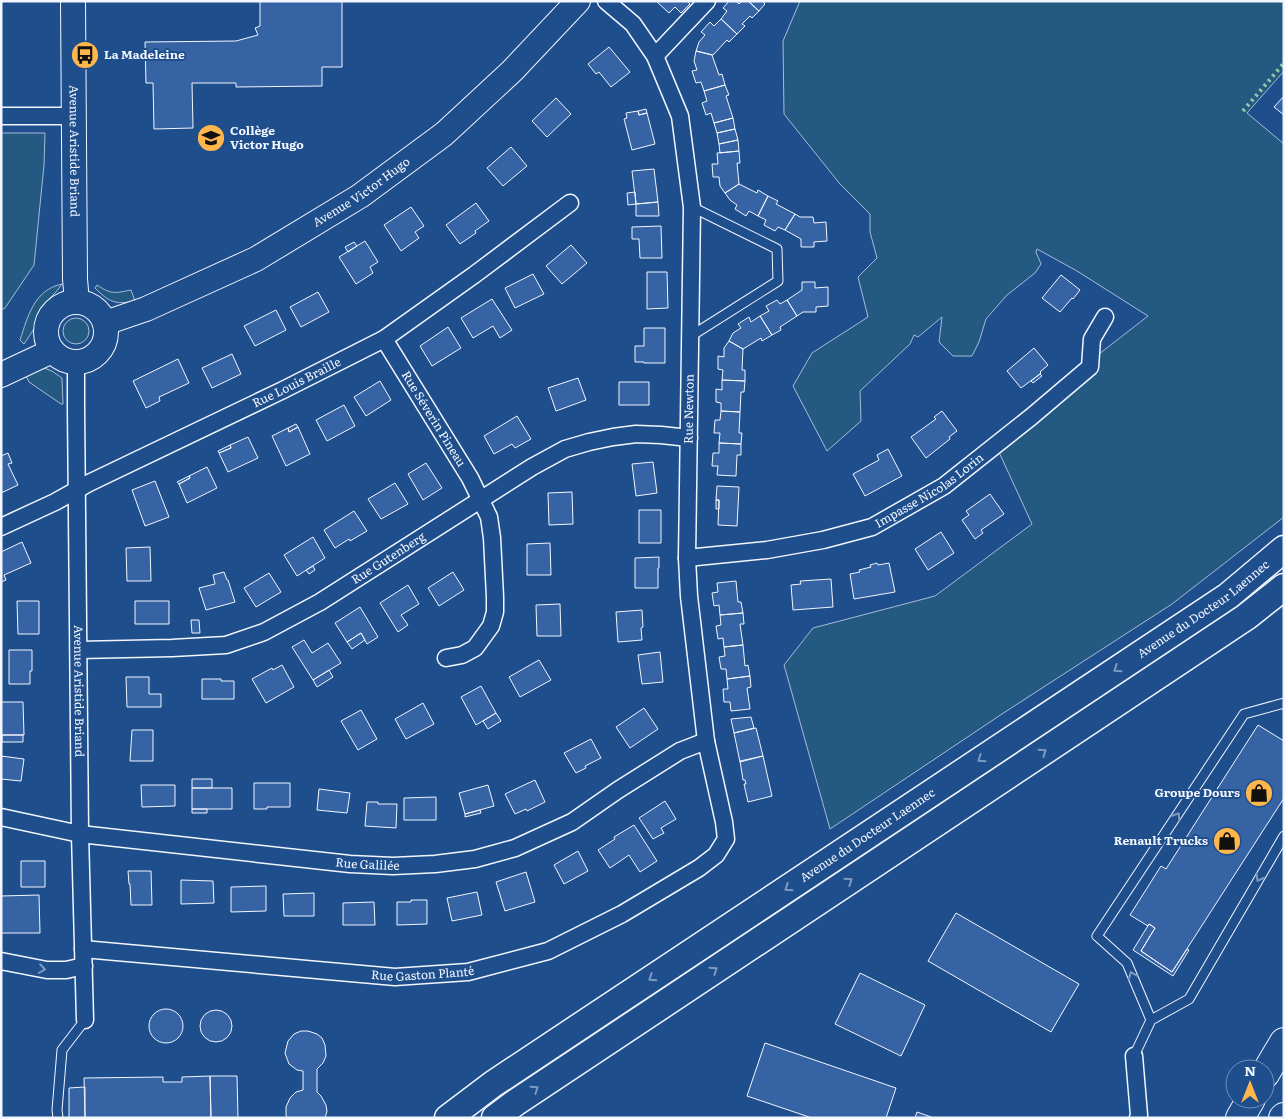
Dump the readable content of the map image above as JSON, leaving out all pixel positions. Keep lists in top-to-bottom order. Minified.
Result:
{"streets":{"main road":["Avenue Aristide Briand","Avenue Victor Hugo","Avenue du Docteur Laennec"],"street":["Rue Louis Braille","Rue Newton","Rue Séverin Pineau","Impasse Nicolas Lorin","Rue Gutenberg","Rue Galilée","Rue Gaston Planté"]},"crossings":[["Avenue Aristide Briand","Avenue Victor Hugo"],["Avenue Aristide Briand","Rue Louis Braille"],["Avenue Aristide Briand","Rue Gutenberg"],["Avenue Aristide Briand","Rue Galilée"],["Avenue Aristide Briand","Rue Gaston Planté"],["Rue Louis Braille","Rue Séverin Pineau"],["Rue Newton","Impasse Nicolas Lorin"],["Rue Newton","Rue Gutenberg"],["Rue Newton","Rue Galilée"],["Rue Newton","Rue Gaston Planté"],["Rue Séverin Pineau","Rue Gutenberg"]],"places":{"bus stop":["La Madeleine"],"school or university":["Collège Victor Hugo"],"shop":["Groupe Dours","Renault Trucks"]},"north":"top"}
